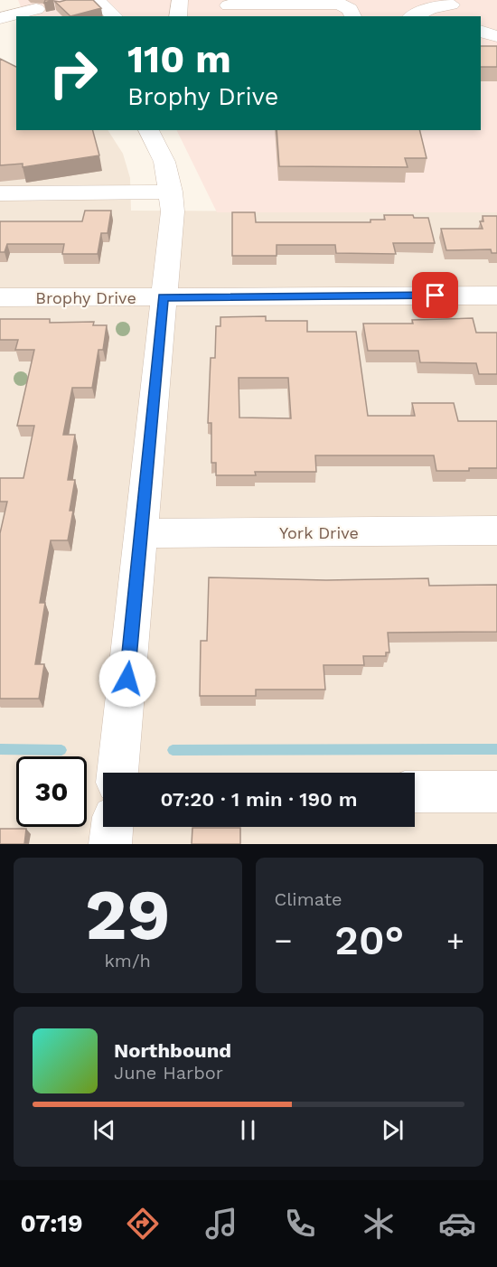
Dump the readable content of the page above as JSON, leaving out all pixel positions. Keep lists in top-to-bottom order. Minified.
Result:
{"streets":{"street":["Brophy Drive","York Drive"]},"page":{"turn":["110 m","Brophy Drive"],"limit":"30","trip":"07:20 · 1 min · 190 m","tile":[["29","km/h"],"Climate"],"heat":["−","20°","+"],"song":["Northbound","June Harbor"],"tabs":"07:19"}}
